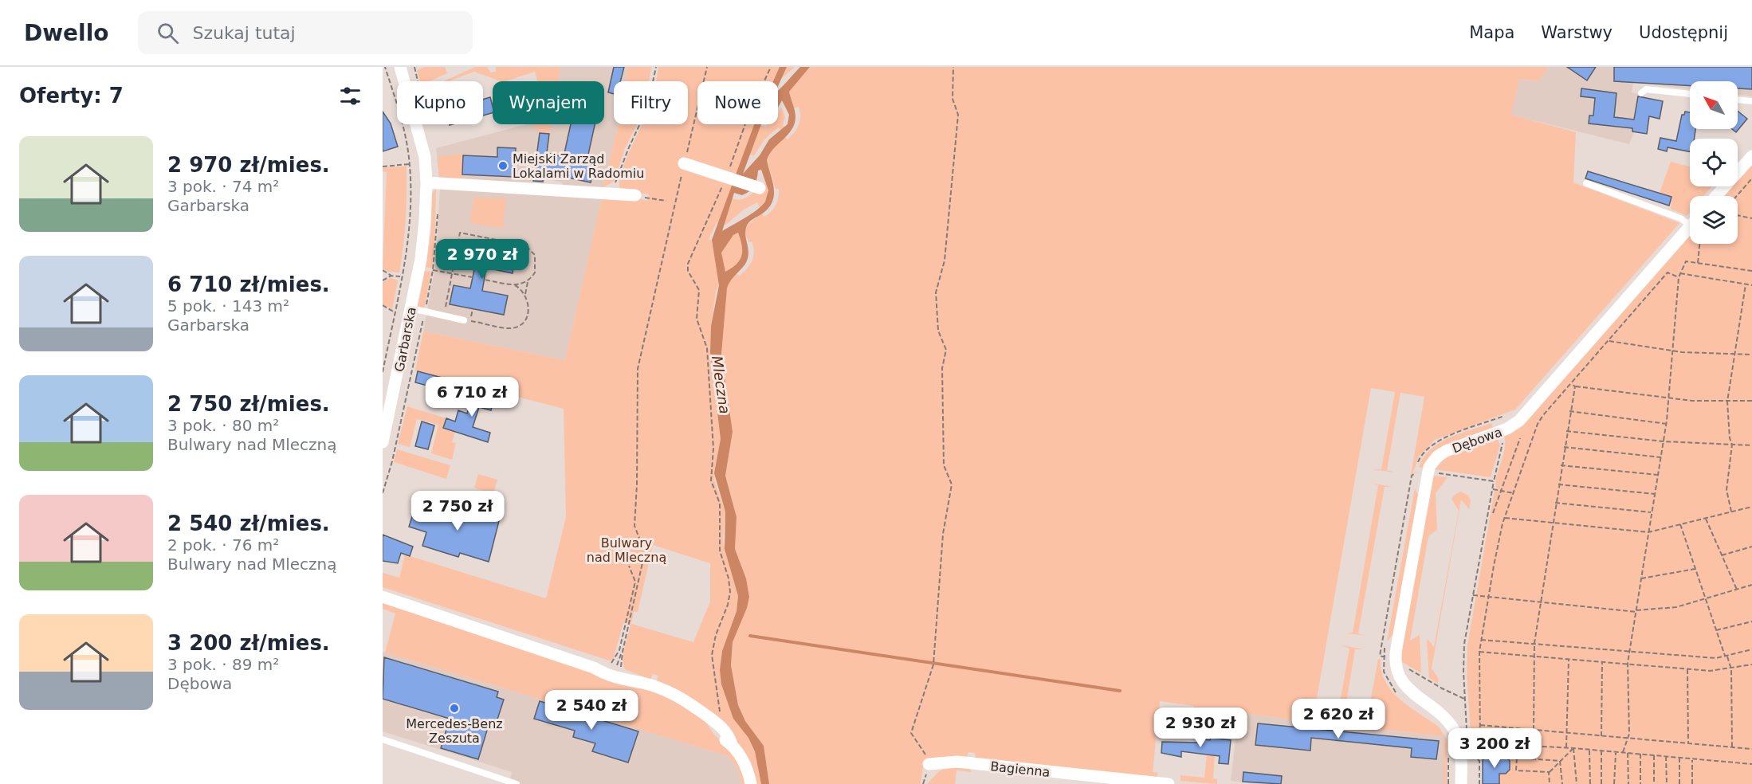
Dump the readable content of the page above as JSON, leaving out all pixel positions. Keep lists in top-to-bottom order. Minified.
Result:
{"streets":{"street":["Garbarska","Dębowa","Bagienna"]},"water":["Mleczna"],"parks":["Bulwary nad Mleczną"],"places":["Miejski Zarząd Lokalami w Radomiu","Mercedes-Benz Zeszuta"],"north":"top left","page":{"header":"Dwello","search":"Szukaj tutaj","nav":["Mapa","Warstwy","Udostępnij"],"heading":"Oferty: 7","chip":["Kupno","Wynajem","Filtry","Nowe"],"list":[{"name":"2 970 zł/mies.","note":"3 pok. · 74 m² · Garbarska"},{"name":"6 710 zł/mies.","note":"5 pok. · 143 m² · Garbarska"},{"name":"2 750 zł/mies.","note":"3 pok. · 80 m² · Bulwary nad Mleczną"},{"name":"2 540 zł/mies.","note":"2 pok. · 76 m² · Bulwary nad Mleczną"},{"name":"3 200 zł/mies.","note":"3 pok. · 89 m² · Dębowa"}],"price":["2 970 zł","6 710 zł","2 750 zł","2 540 zł","2 620 zł","2 930 zł","3 200 zł"]}}
